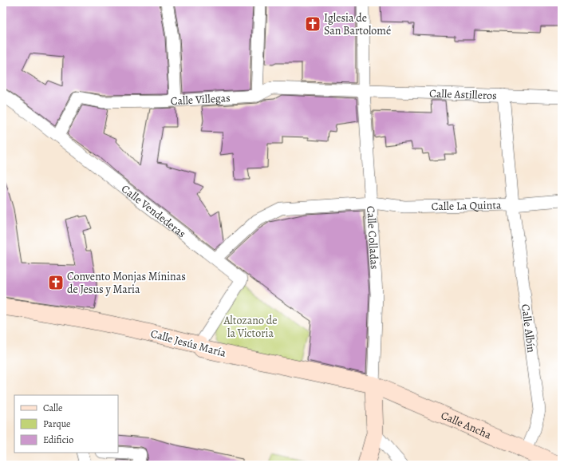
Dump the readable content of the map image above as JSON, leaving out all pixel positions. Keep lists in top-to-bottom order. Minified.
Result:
{"streets":{"street":["Calle Astilleros","Calle Villegas","Calle La Quinta","Calle Vendederas","Calle Colladas","Calle Albín","Calle Jesús María","Calle Ancha"]},"crossings":[["Calle Astilleros","Calle Villegas"],["Calle Astilleros","Calle Colladas"],["Calle Astilleros","Calle Albín"],["Calle Villegas","Calle Vendederas"],["Calle Villegas","Calle Colladas"],["Calle La Quinta","Calle Vendederas"],["Calle La Quinta","Calle Colladas"],["Calle La Quinta","Calle Albín"],["Calle Vendederas","Calle Jesús María"],["Calle Colladas","Calle Jesús María"],["Calle Colladas","Calle Ancha"],["Calle Albín","Calle Ancha"],["Calle Jesús María","Calle Ancha"]],"parks":["Altozano de la Victoria"],"places":{"church":["Iglesia de San Bartolomé","Convento Monjas Míninas de Jesus y Maria"]},"legend":["Calle","Parque","Edificio"]}
